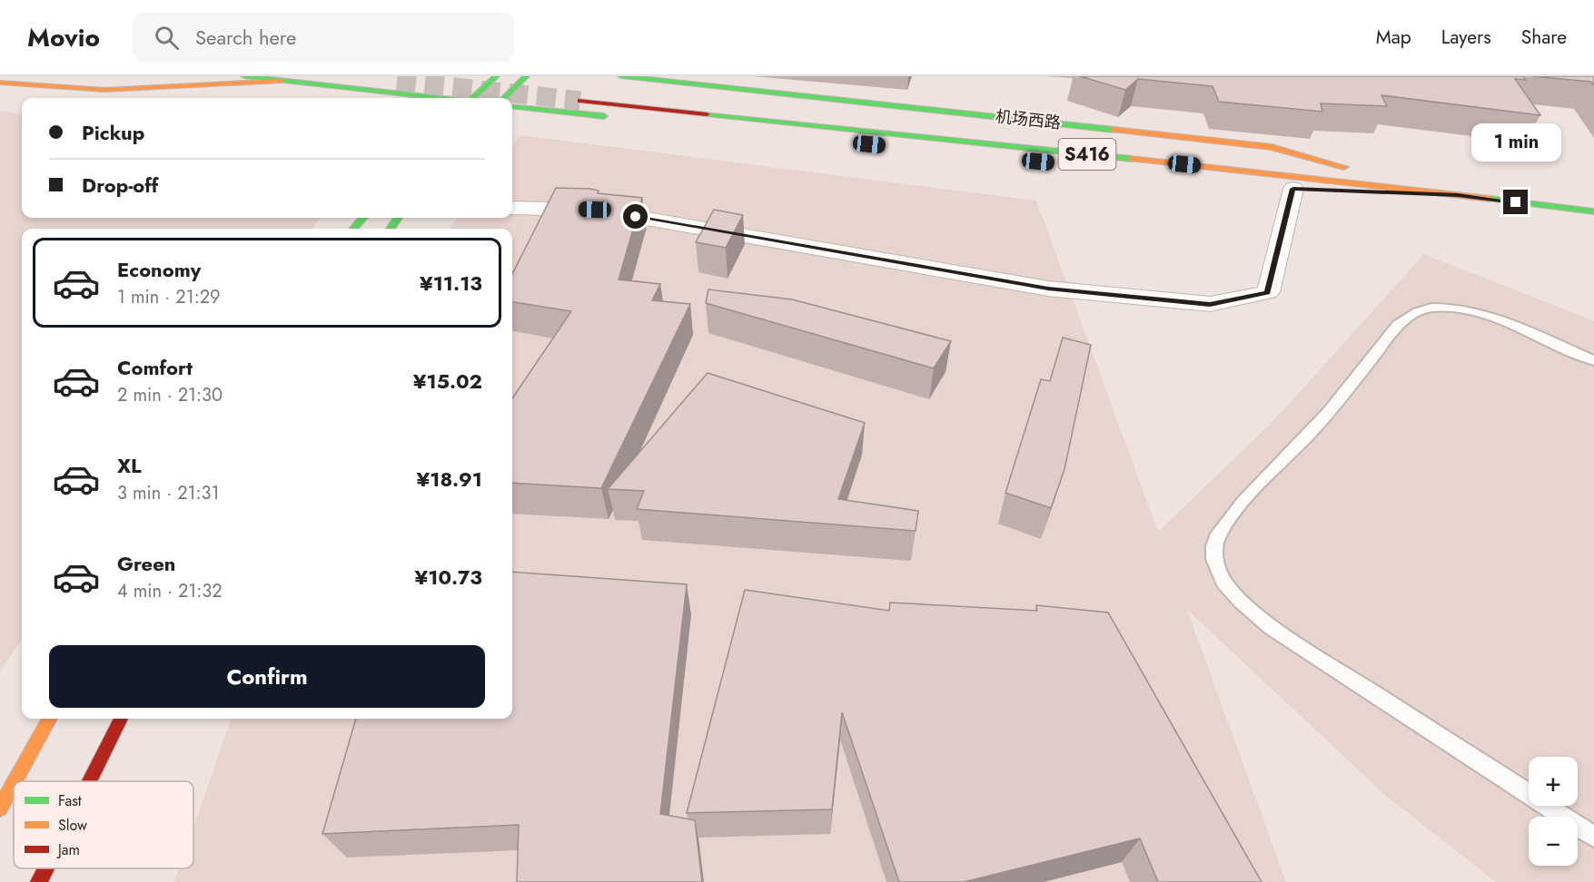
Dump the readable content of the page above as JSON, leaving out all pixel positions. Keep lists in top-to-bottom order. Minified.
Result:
{"streets":{"main road":["机场西路","S416"]},"legend":["Fast","Slow","Jam"],"page":{"header":"Movio","search":"Search here","nav":["Map","Layers","Share"],"banner":["Pickup","Drop-off"],"bubble":"1 min","list":[{"name":"Economy","note":"1 min · 21:29","value":"¥11.13"},{"name":"Comfort","note":"2 min · 21:30","value":"¥15.02"},{"name":"XL","note":"3 min · 21:31","value":"¥18.91"},{"name":"Green","note":"4 min · 21:32","value":"¥10.73"}],"buttons":"Confirm","map_buttons":["+","−"]}}
